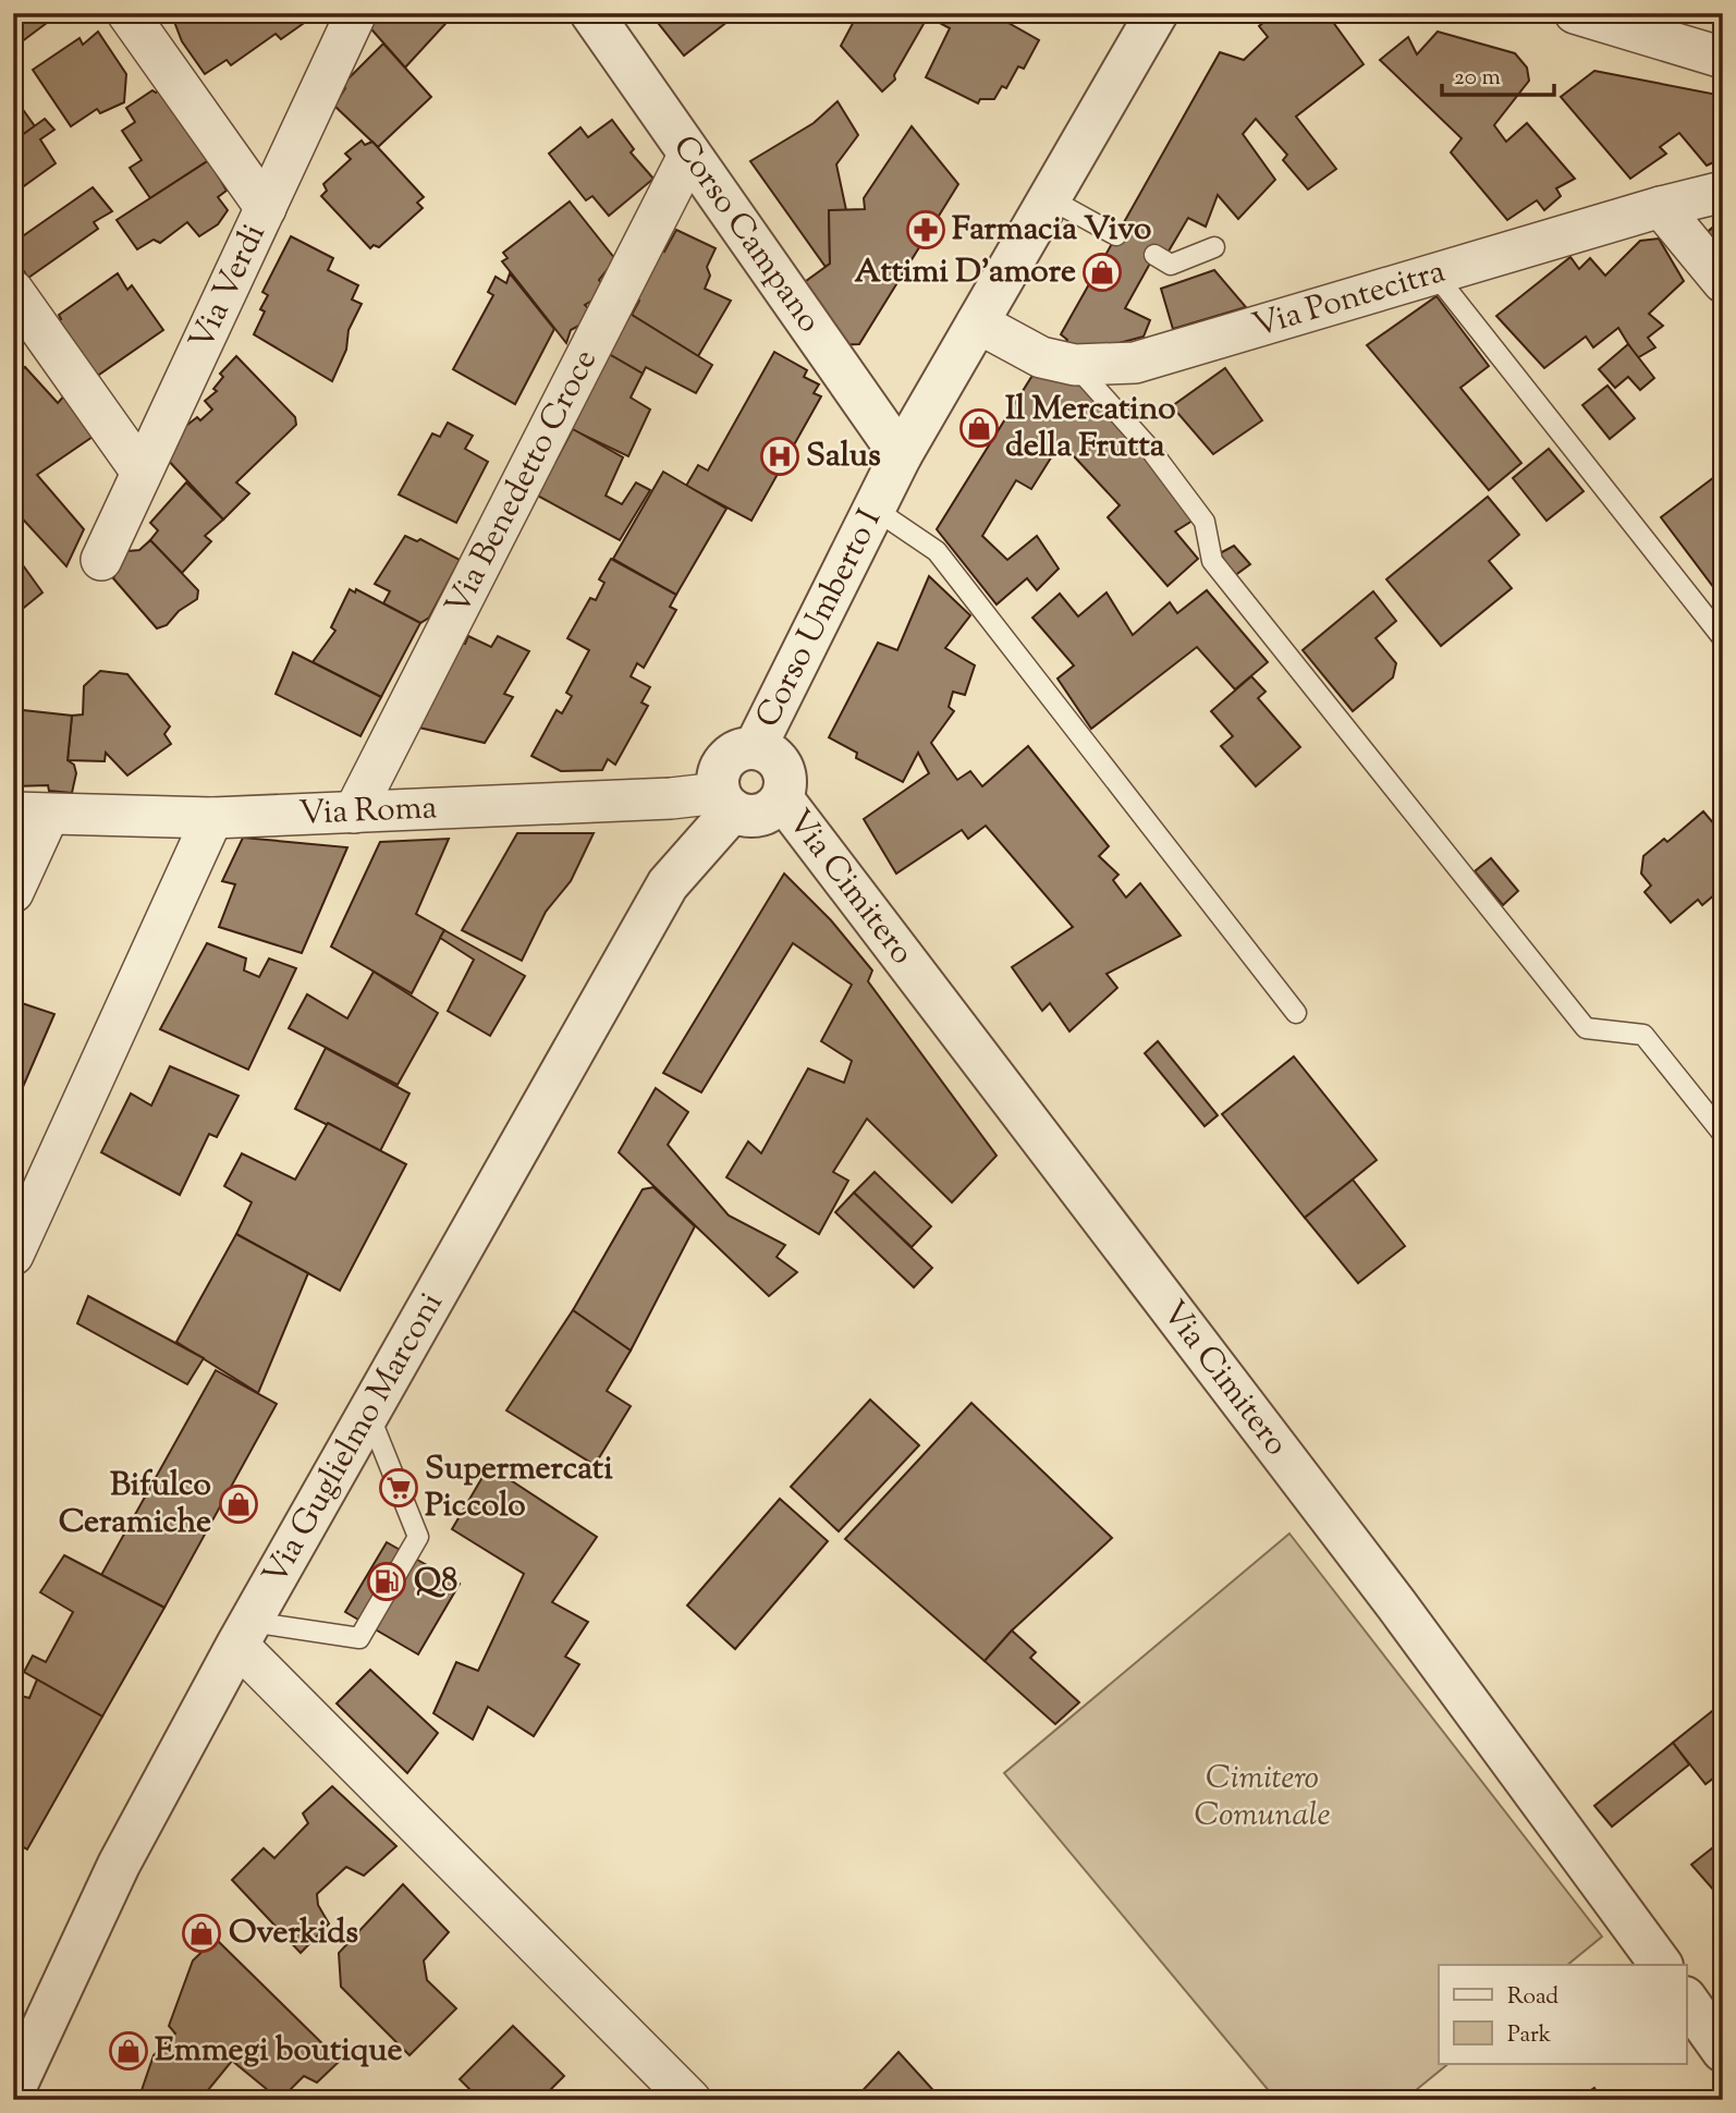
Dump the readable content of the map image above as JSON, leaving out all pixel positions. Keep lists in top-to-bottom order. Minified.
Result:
{"streets":{"street":["Corso Campano","Via Verdi","Via Pontecitra","Via Benedetto Croce","Corso Umberto I","Via Roma","Via Cimitero","Via Guglielmo Marconi"]},"crossings":[["Corso Campano","Via Benedetto Croce"],["Corso Campano","Corso Umberto I"],["Via Pontecitra","Corso Umberto I"],["Via Benedetto Croce","Via Roma"],["Corso Umberto I","Via Roma"],["Corso Umberto I","Via Cimitero"],["Corso Umberto I","Via Guglielmo Marconi"],["Via Roma","Via Cimitero"],["Via Roma","Via Guglielmo Marconi"],["Via Cimitero","Via Guglielmo Marconi"]],"parks":["Cimitero Comunale"],"places":{"pharmacy":["Farmacia Vivo"],"shop":["Attimi D'amore","Il Mercatino della Frutta","Bifulco Ceramiche","Overkids","Emmegi boutique"],"hospital":["Salus"],"supermarket":["Supermercati Piccolo"],"fuel station":["Q8"]},"legend":["Road","Park"],"scale_bar":"20 m"}
